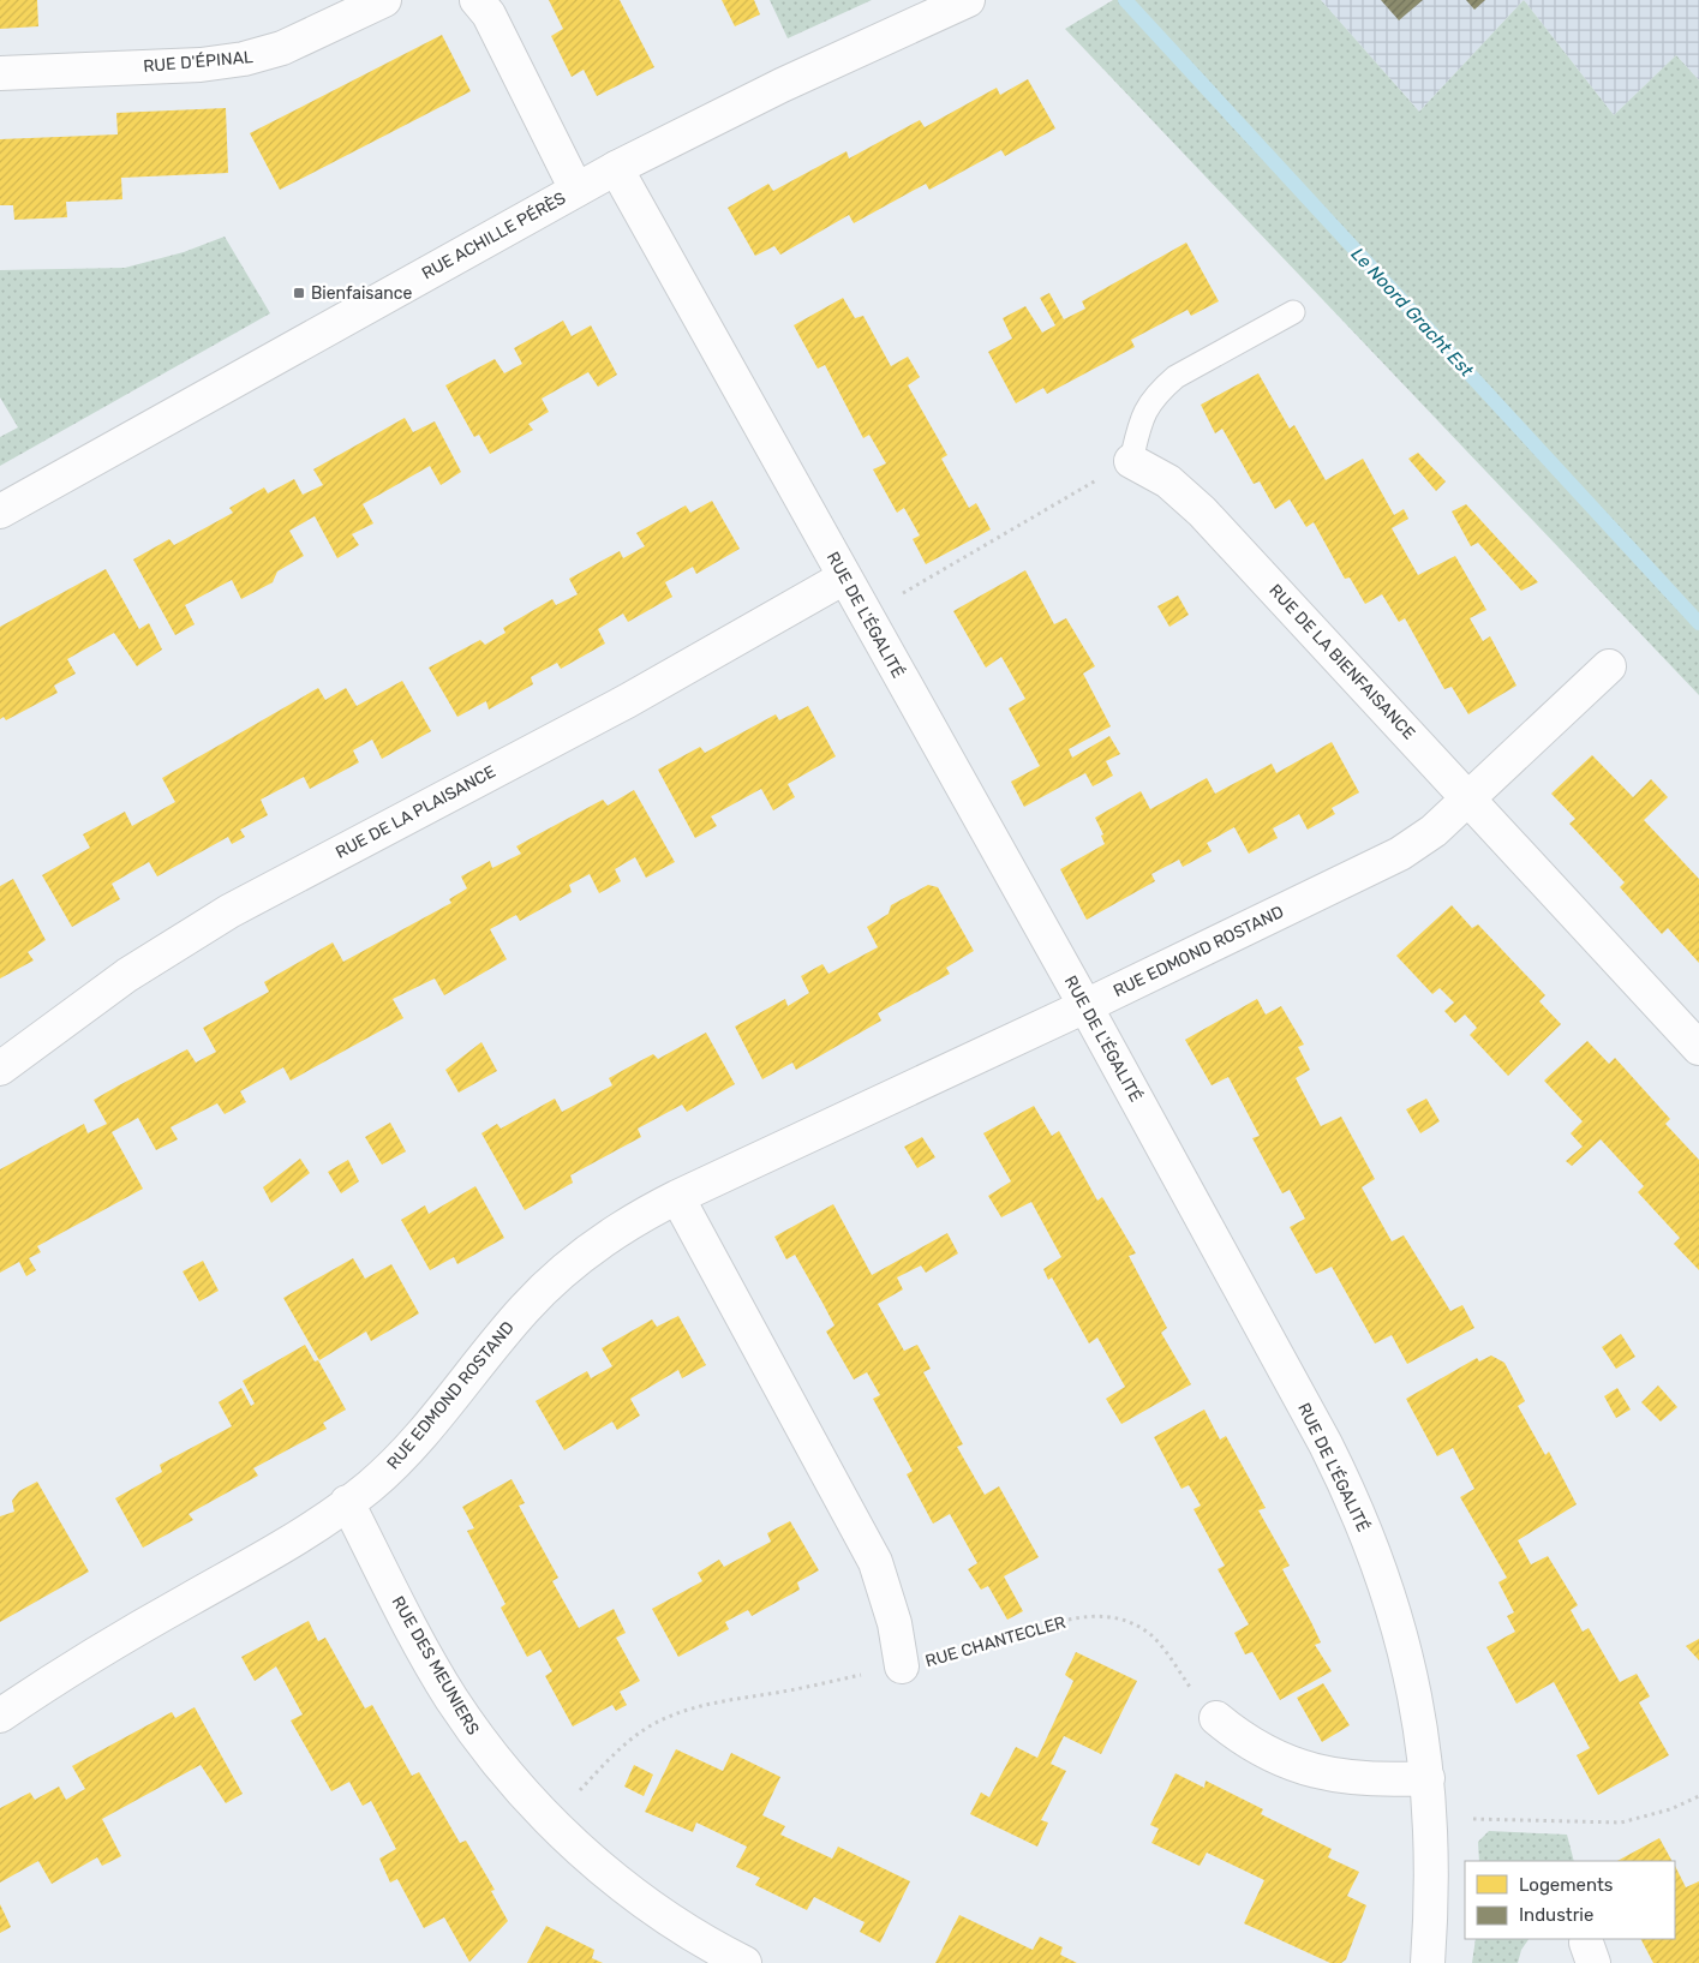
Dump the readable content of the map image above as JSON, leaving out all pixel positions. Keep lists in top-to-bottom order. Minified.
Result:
{"streets":{"street":["RUE D'ÉPINAL","RUE ACHILLE PÉRÈS","RUE DE L'ÉGALITÉ","RUE DE LA BIENFAISANCE","RUE DE LA PLAISANCE","RUE EDMOND ROSTAND","RUE DES MEUNIERS"],"path":["RUE CHANTECLER"]},"crossings":[["RUE ACHILLE PÉRÈS","RUE DE L'ÉGALITÉ"],["RUE DE L'ÉGALITÉ","RUE DE LA PLAISANCE"],["RUE DE L'ÉGALITÉ","RUE EDMOND ROSTAND"],["RUE DE LA BIENFAISANCE","RUE EDMOND ROSTAND"],["RUE EDMOND ROSTAND","RUE DES MEUNIERS"],["RUE CHANTECLER","RUE DES MEUNIERS"]],"water":["Le Noord Gracht Est"],"places":{"transit":["Bienfaisance"]},"legend":["Logements","Industrie"]}
